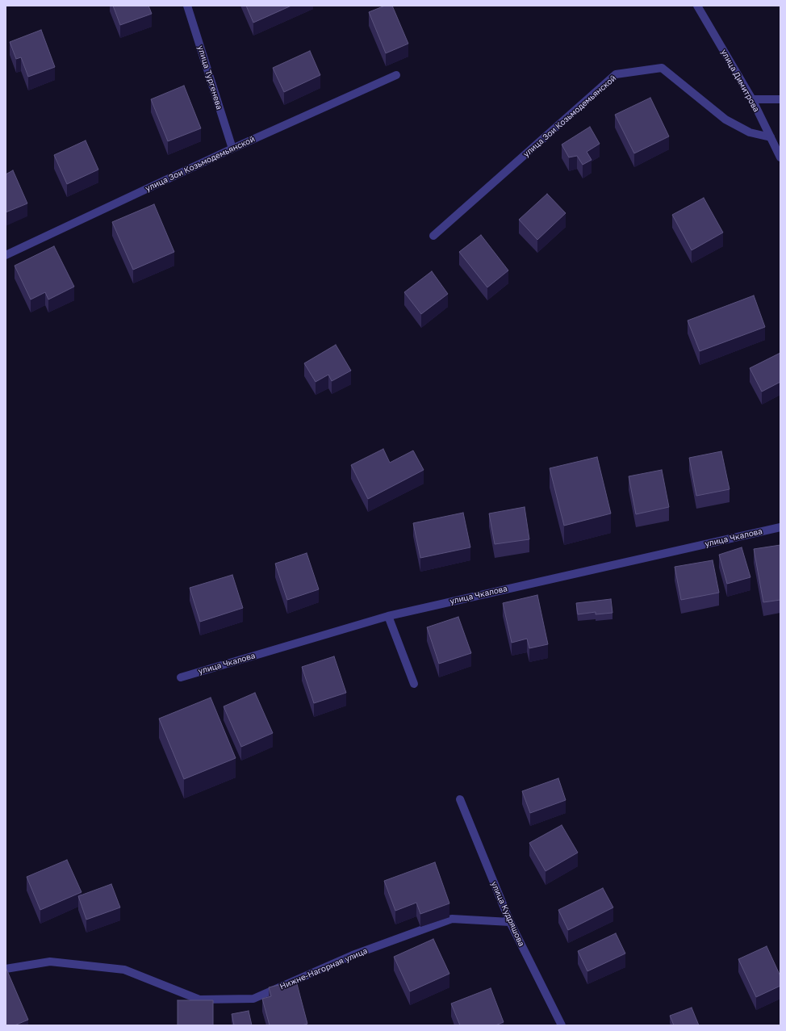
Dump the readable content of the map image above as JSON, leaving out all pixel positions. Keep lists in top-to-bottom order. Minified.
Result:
{"streets":{"street":["улица Тургенева","улица Димитрова","улица Зои Козьмодемьянской","улица Чкалова","улица Кудряшова","Нижне-Нагорная улица"]},"crossings":[["улица Тургенева","улица Зои Козьмодемьянской"],["улица Димитрова","улица Зои Козьмодемьянской"],["улица Кудряшова","Нижне-Нагорная улица"]]}
